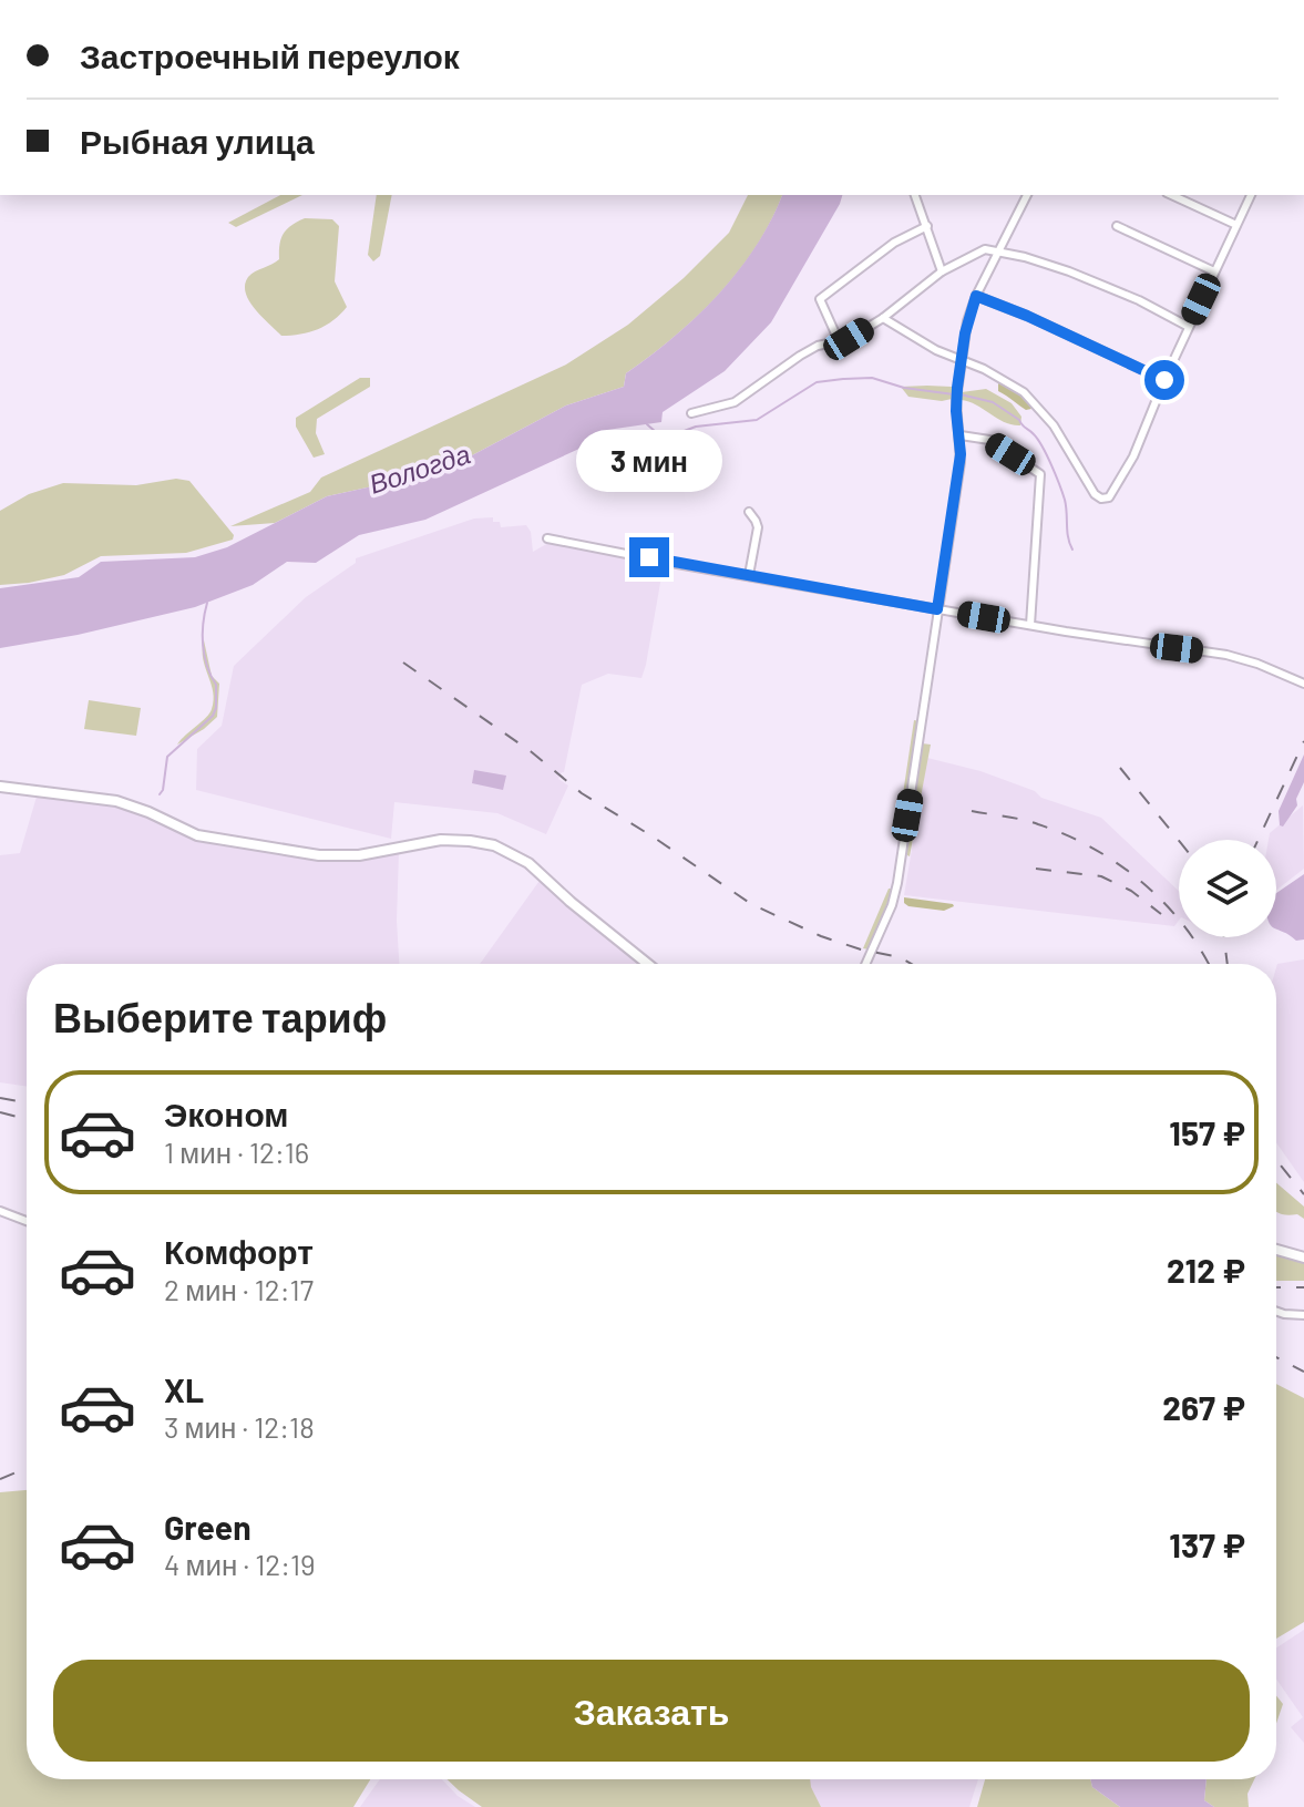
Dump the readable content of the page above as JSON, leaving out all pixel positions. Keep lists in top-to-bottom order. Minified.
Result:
{"water":["Вологда"],"page":{"banner":["Застроечный переулок","Рыбная улица"],"bubble":"3 мин","heading":"Выберите тариф","list":[{"name":"Эконом","note":"1 мин · 12:16","value":"157 ₽"},{"name":"Комфорт","note":"2 мин · 12:17","value":"212 ₽"},{"name":"XL","note":"3 мин · 12:18","value":"267 ₽"},{"name":"Green","note":"4 мин · 12:19","value":"137 ₽"}],"buttons":"Заказать"}}
